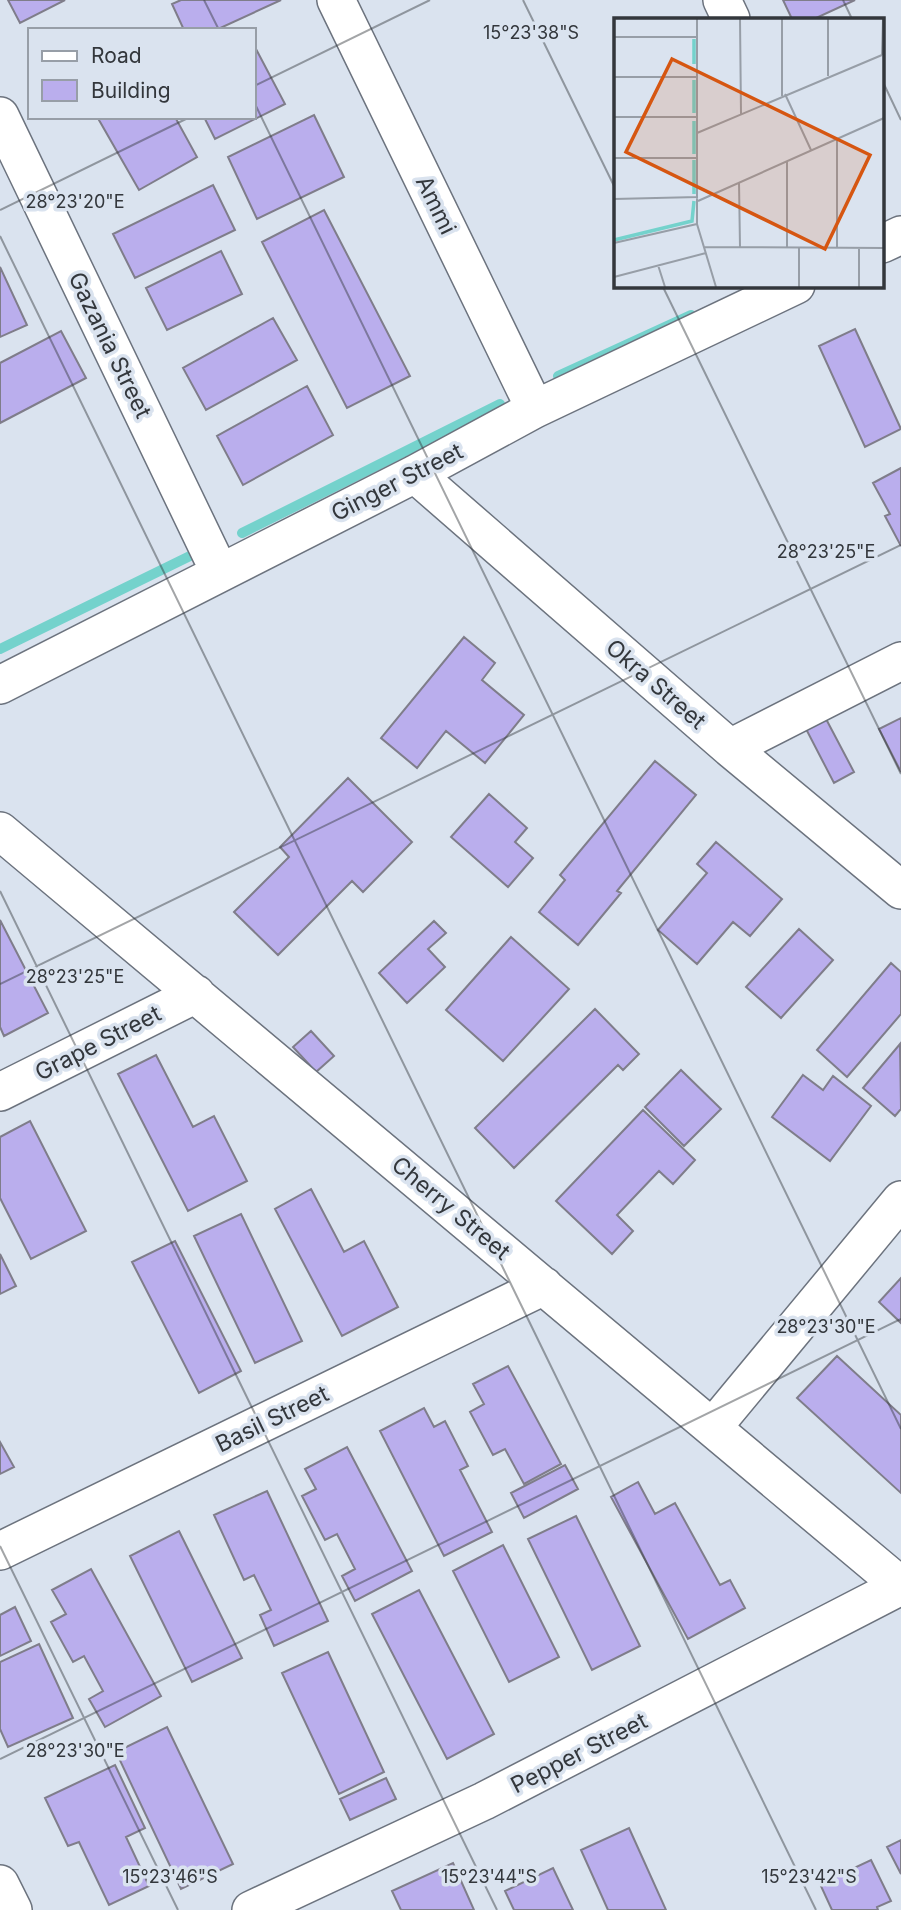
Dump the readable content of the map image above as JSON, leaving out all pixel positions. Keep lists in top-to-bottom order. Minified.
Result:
{"streets":{"street":["Ammi","Gazania Street","Ginger Street","Okra Street","Grape Street","Cherry Street","Basil Street","Pepper Street"]},"crossings":[["Ammi","Ginger Street"],["Gazania Street","Ginger Street"],["Ginger Street","Okra Street"],["Grape Street","Cherry Street"],["Cherry Street","Basil Street"],["Cherry Street","Pepper Street"]],"legend":["Road","Building"],"coordinates":["15°23'38\"S","28°23'20\"E","28°23'25\"E","28°23'30\"E","15°23'46\"S","15°23'44\"S","15°23'42\"S"]}
